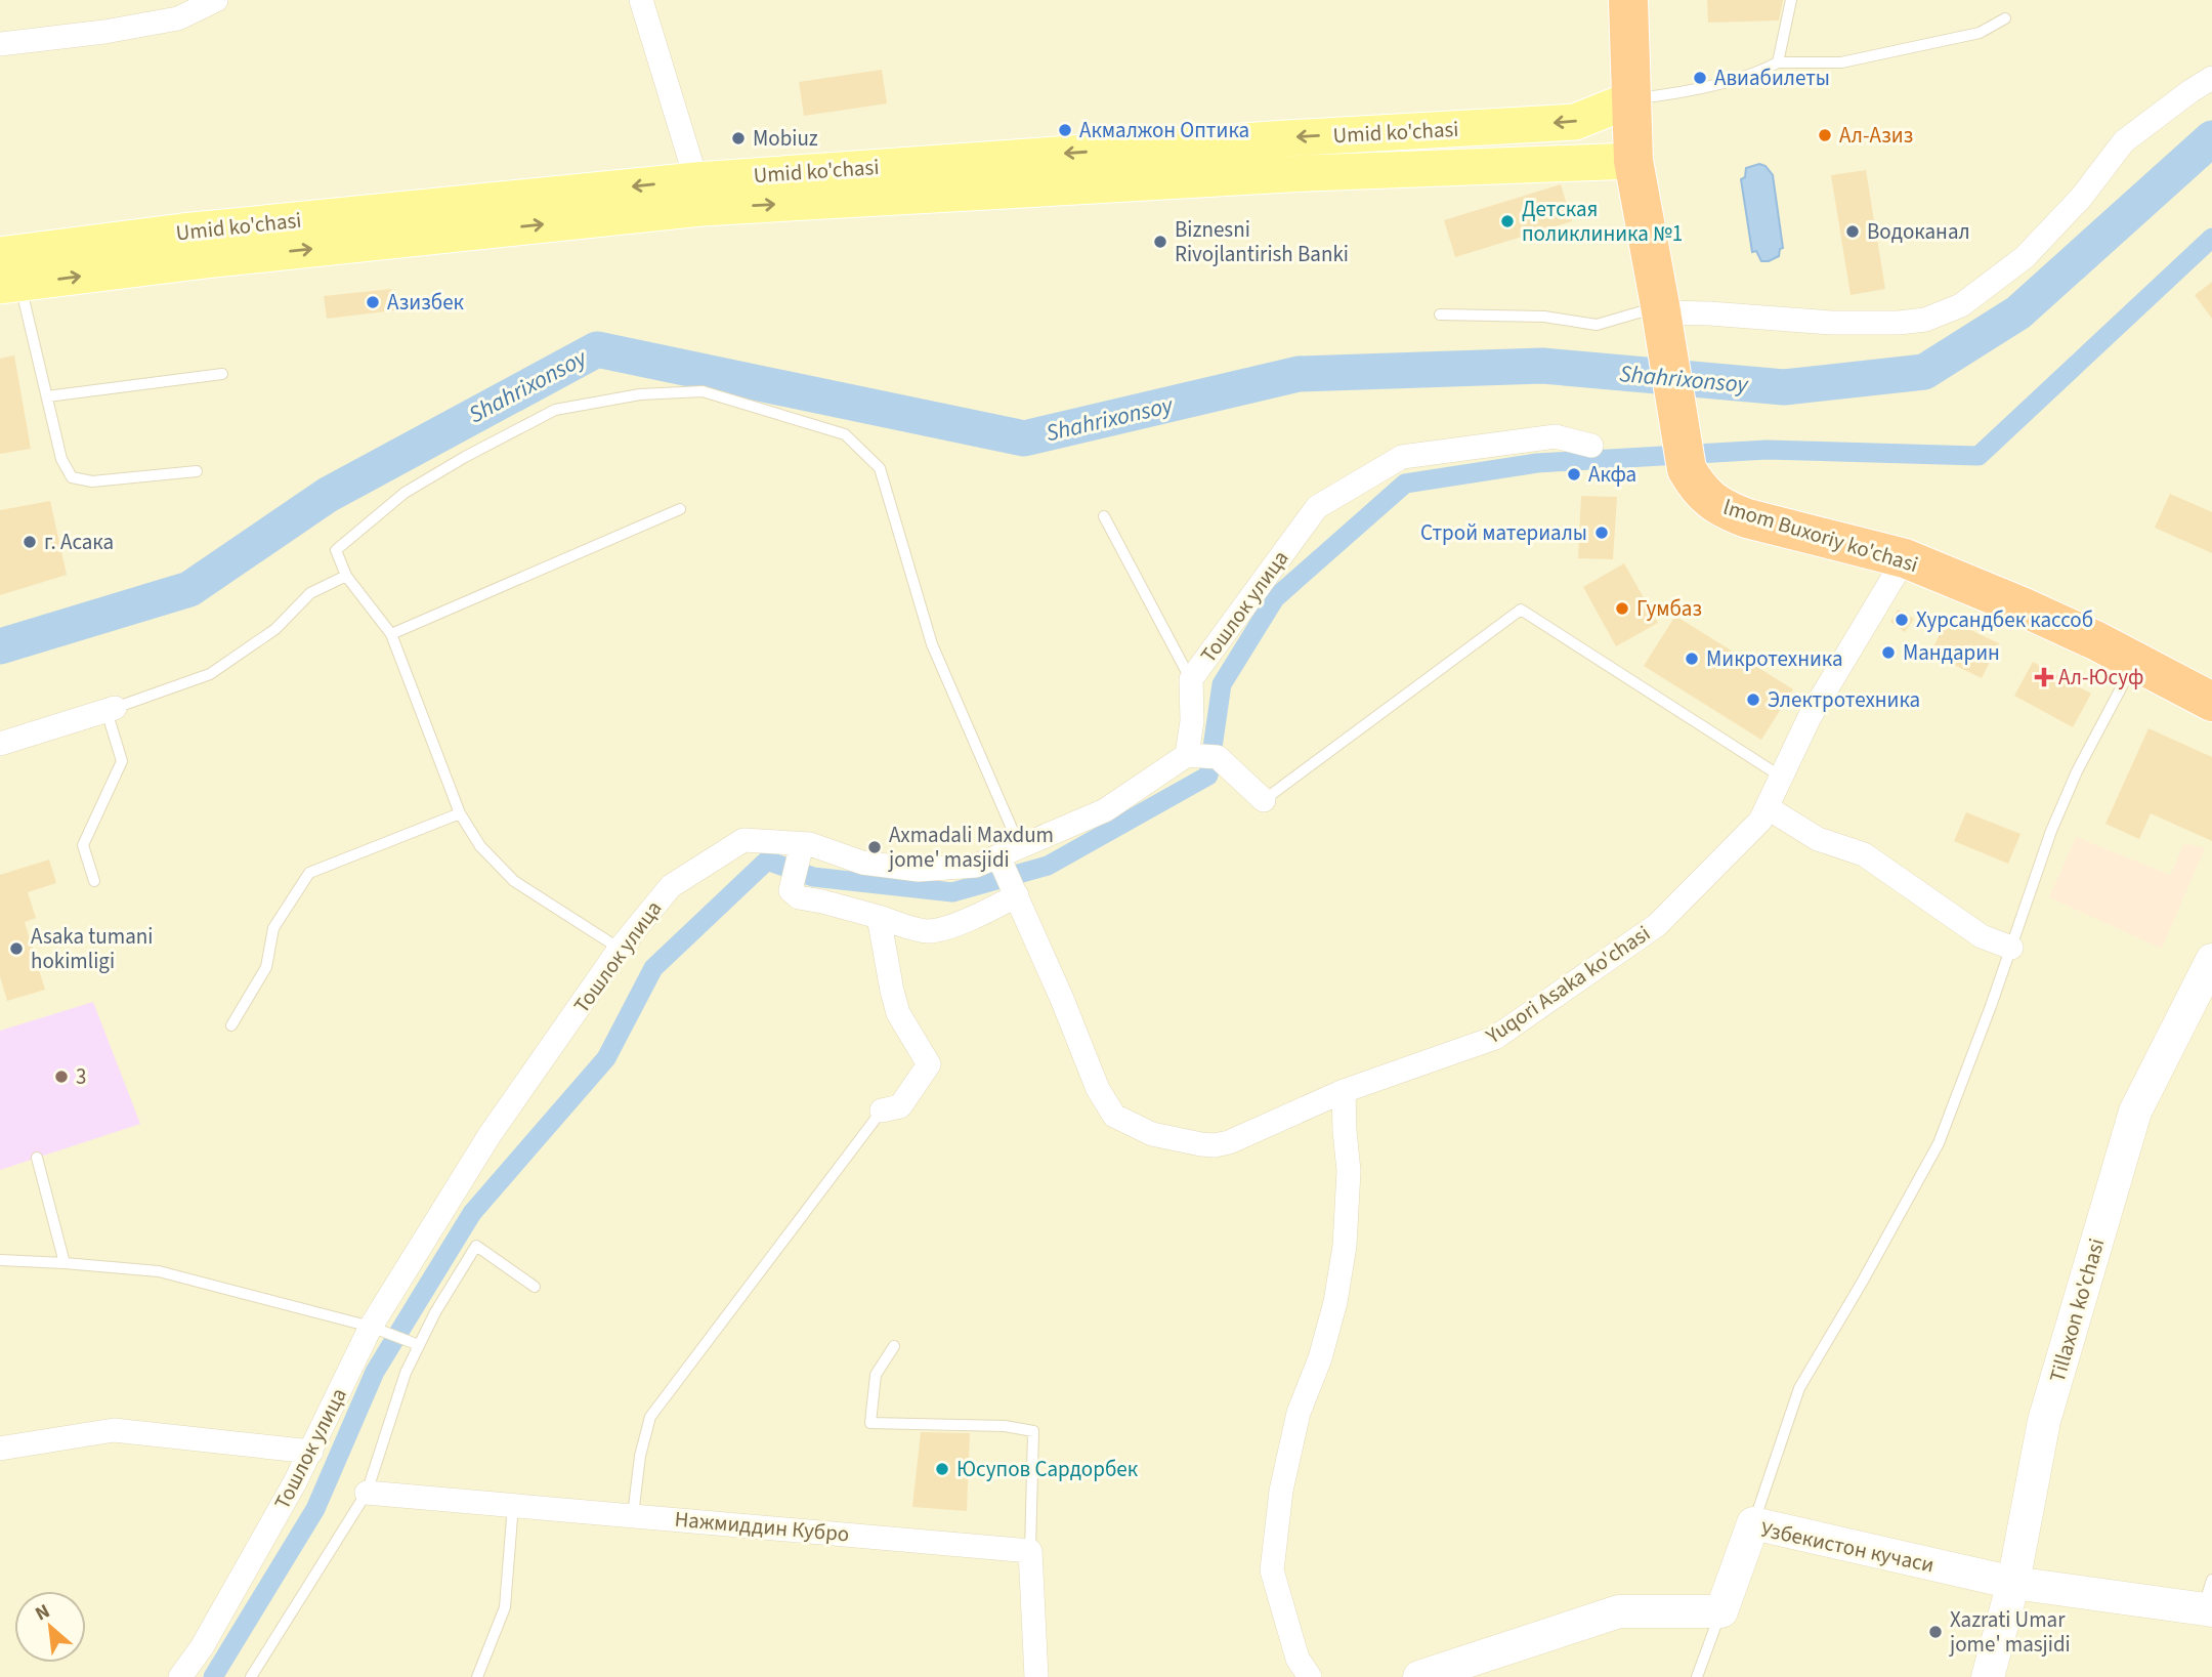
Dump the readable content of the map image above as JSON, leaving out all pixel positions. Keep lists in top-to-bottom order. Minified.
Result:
{"streets":{"highway":["lmom Buxoriy ko'chasi"],"main road":["Umid ko'chasi"],"street":["Тошлок улица","Yuqori Asaka ko'chasi","Tillaxon ko'chasi","Нажмиддин Кубро","Узбекистон кучаси"]},"crossings":[["Umid ko'chasi","lmom Buxoriy ko'chasi"],["lmom Buxoriy ko'chasi","Yuqori Asaka ko'chasi"],["Тошлок улица","Yuqori Asaka ko'chasi"],["Tillaxon ko'chasi","Узбекистон кучаси"]],"water":["Shahrixonsoy"],"places":{"other":["Авиабилеты","Акмалжон Оптика","Ал-Азиз","Mobiuz","Детская поликлиника №1","Водоканал","Biznesni Rivojlantirish Banki","Азизбек","Акфа","Строй материалы","г. Асака","Гумбаз","Хурсандбек кассоб","Мандарин","Микротехника","Электротехника","Axmadali Maxdum jome' masjidi","Asaka tumani hokimligi","3","Юсупов Сардорбек","Xazrati Umar jome' masjidi"],"health":["Ал-Юсуф"]},"north":"top left"}
